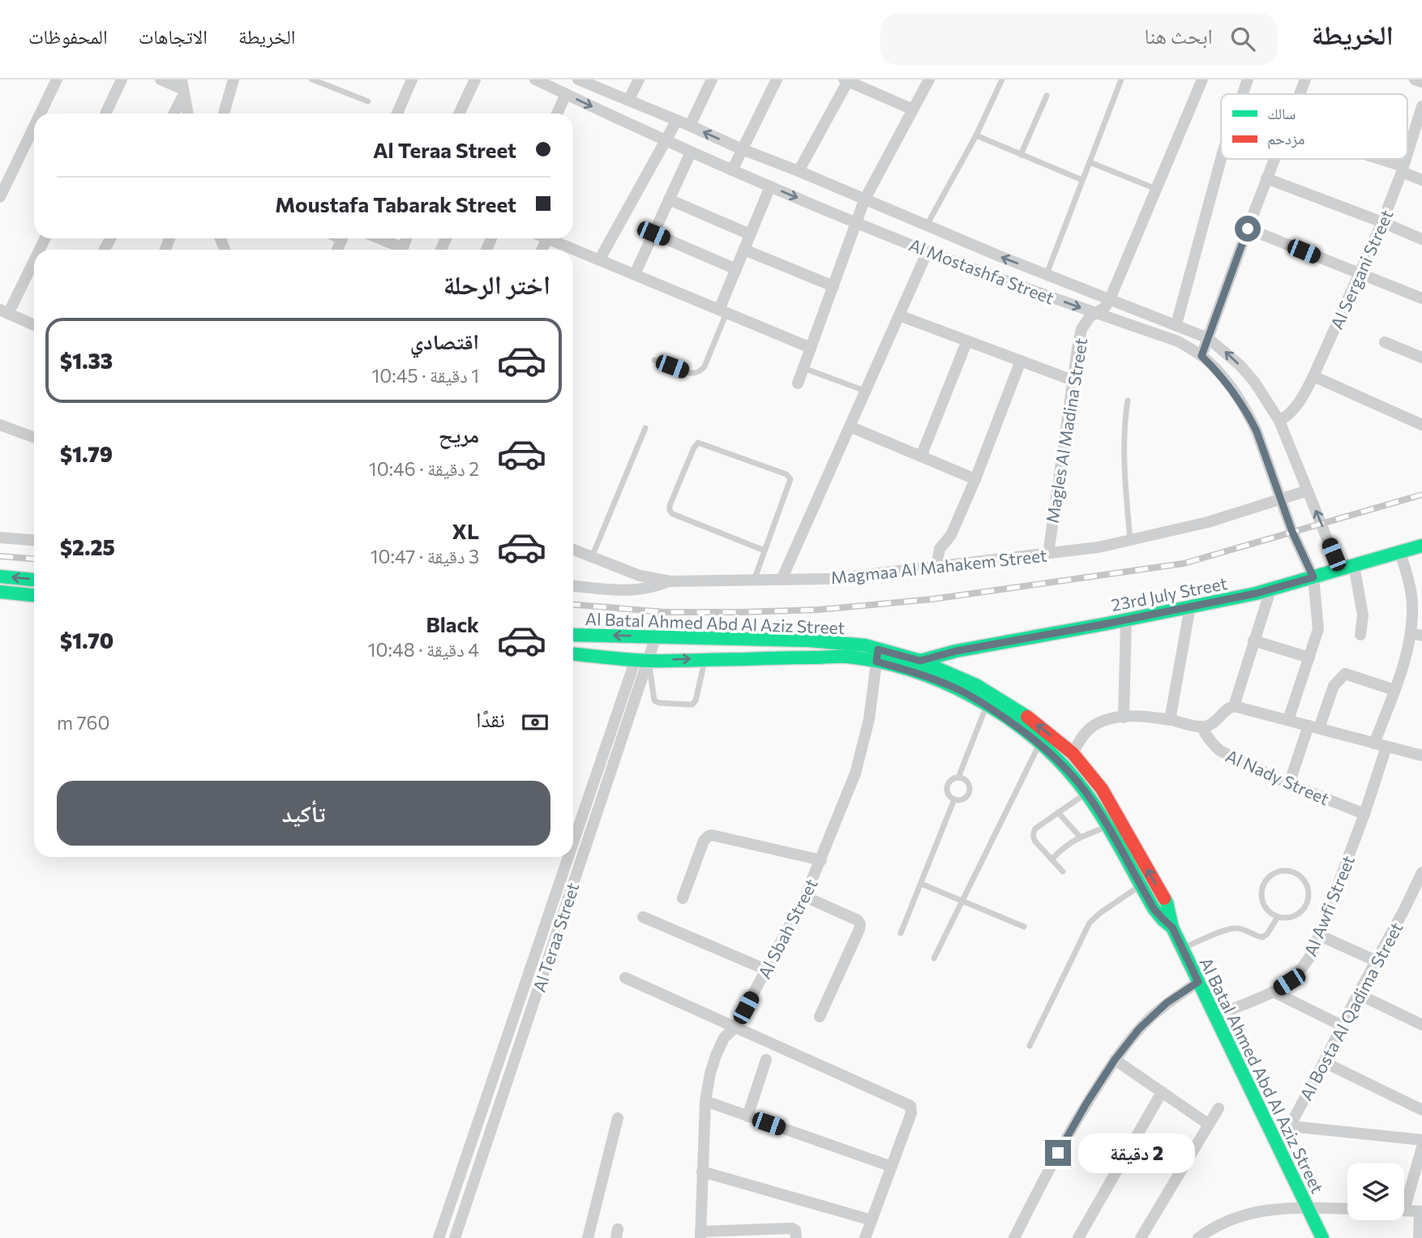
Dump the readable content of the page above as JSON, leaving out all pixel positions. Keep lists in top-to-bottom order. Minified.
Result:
{"streets":{"main road":["23rd July Street","Al Batal Ahmed Abd Al Aziz Street"],"street":["Al Sergani Street","Al Mostashfa Street","Magles Al Madina Street","Magmaa Al Mahakem Street","Al Nady Street","Al Awfi Street","Al Sbah Street","Al Teraa Street","Al Bosta Al Qadima Street"]},"crossings":[["Al Sergani Street","Al Mostashfa Street"],["Al Mostashfa Street","Magles Al Madina Street"],["Al Mostashfa Street","Magmaa Al Mahakem Street"],["Al Mostashfa Street","23rd July Street"],["Magles Al Madina Street","Magmaa Al Mahakem Street"],["23rd July Street","Al Batal Ahmed Abd Al Aziz Street"],["Al Batal Ahmed Abd Al Aziz Street","Al Awfi Street"],["Al Batal Ahmed Abd Al Aziz Street","Al Sbah Street"],["Al Batal Ahmed Abd Al Aziz Street","Al Teraa Street"],["Al Batal Ahmed Abd Al Aziz Street","Al Bosta Al Qadima Street"],["Al Nady Street","Al Awfi Street"]],"legend":["سالك","مزدحم"],"page":{"header":"الخريطة","search":"ابحث هنا","nav":["الخريطة","الاتجاهات","المحفوظات"],"banner":["Al Teraa Street","Moustafa Tabarak Street"],"heading":"اختر الرحلة","list":[{"name":"اقتصادي","note":"1 دقيقة · 10:45","value":"$1.33"},{"name":"مريح","note":"2 دقيقة · 10:46","value":"$1.79"},{"name":"XL","note":"3 دقيقة · 10:47","value":"$2.25"},{"name":"Black","note":"4 دقيقة · 10:48","value":"$1.70"}],"pay":["نقدًا","760 m"],"buttons":"تأكيد","bubble":"2 دقيقة"}}
